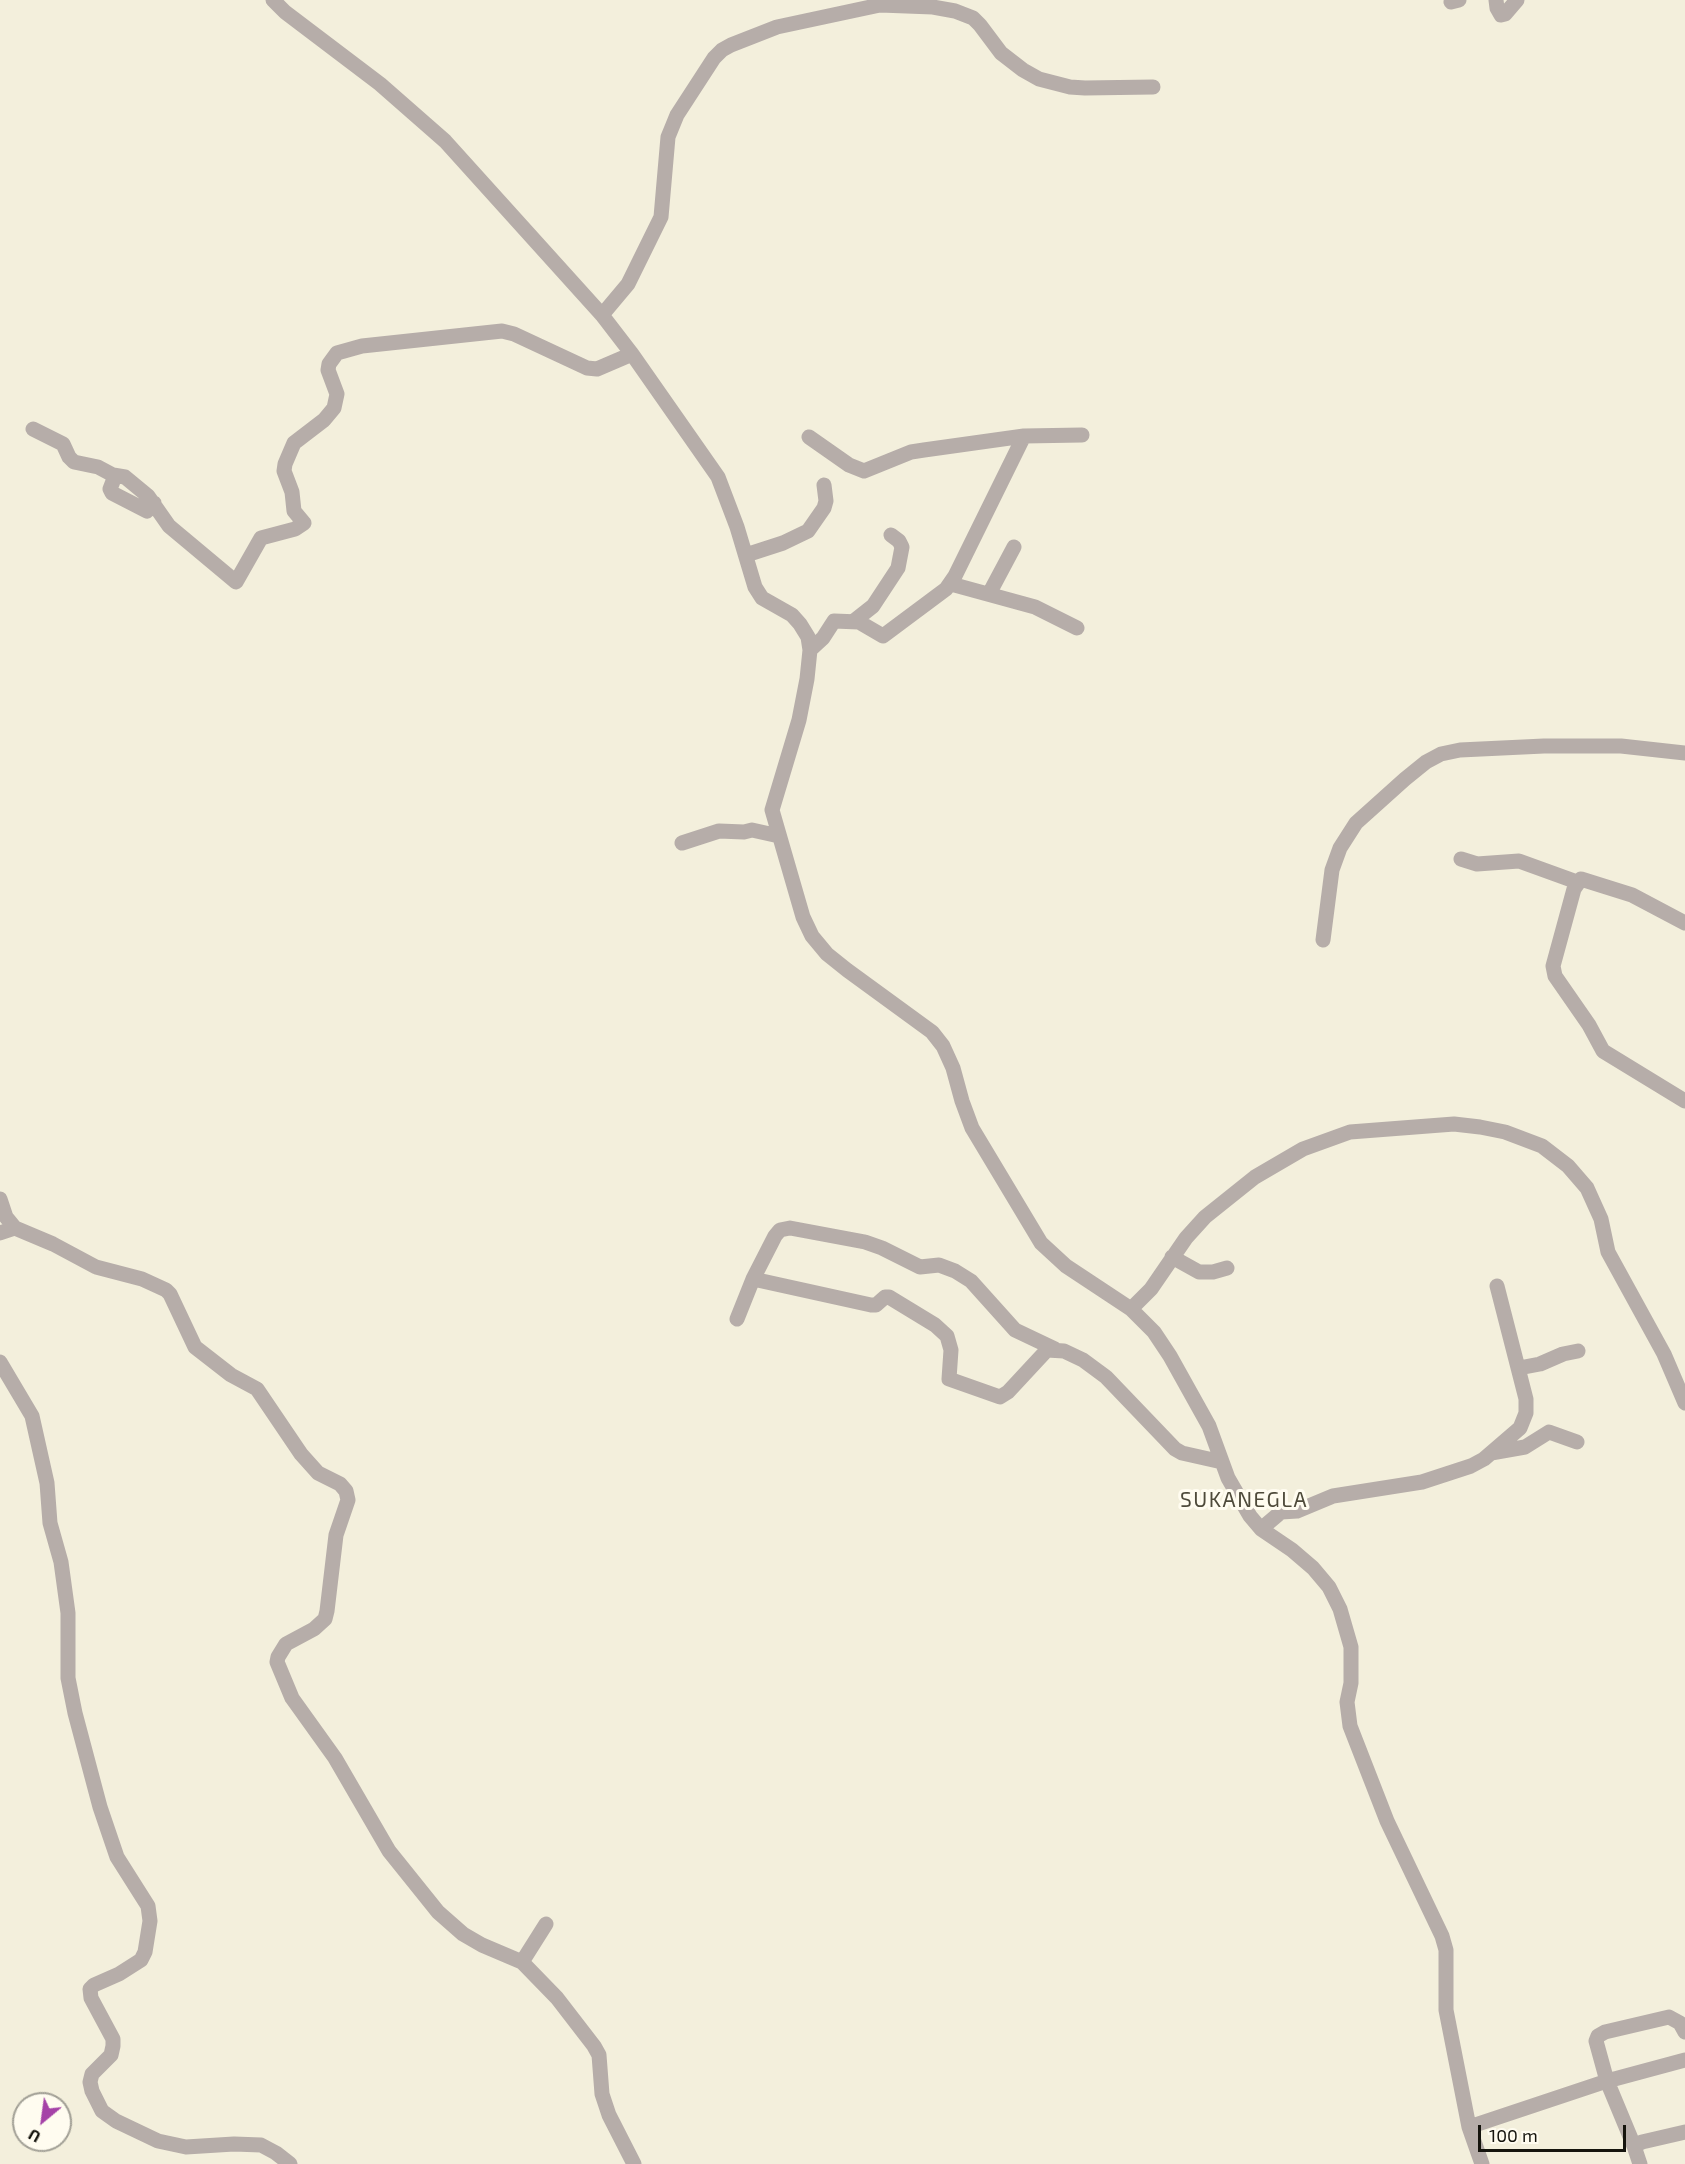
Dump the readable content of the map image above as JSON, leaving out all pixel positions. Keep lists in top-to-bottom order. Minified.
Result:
{"districts":["SUKANEGLA"],"scale_bar":"100 m","north":"bottom left"}
